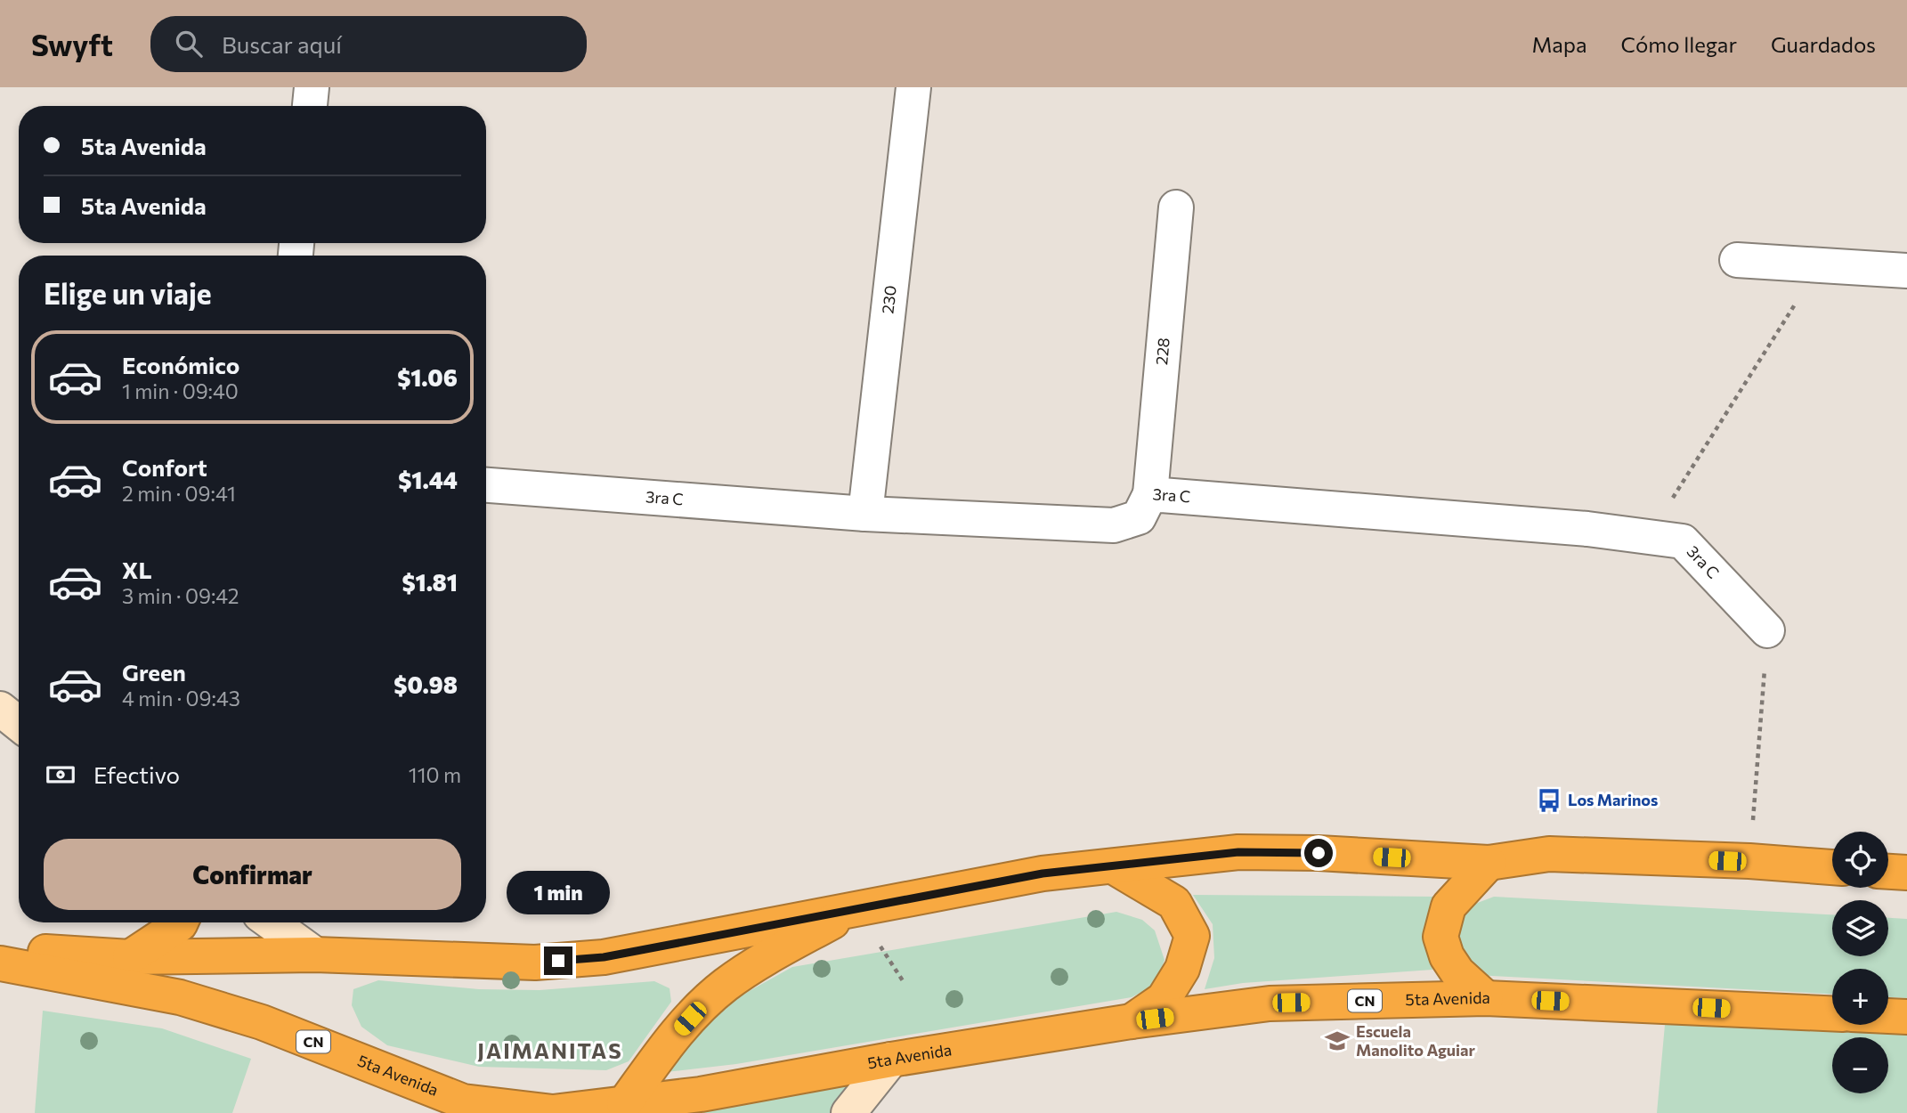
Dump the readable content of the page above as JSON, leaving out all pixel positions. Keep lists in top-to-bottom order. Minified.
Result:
{"streets":{"highway":["5ta Avenida","CN"],"street":["230","228","3ra C"]},"crossings":[["230","3ra C"],["228","3ra C"]],"districts":["JAIMANITAS"],"places":{"bus stop":["Los Marinos"],"school or university":["Escuela Manolito Aguiar"]},"page":{"header":"Swyft","search":"Buscar aquí","nav":["Mapa","Cómo llegar","Guardados"],"banner":["5ta Avenida","5ta Avenida"],"heading":"Elige un viaje","list":[{"name":"Económico","note":"1 min · 09:40","value":"$1.06"},{"name":"Confort","note":"2 min · 09:41","value":"$1.44"},{"name":"XL","note":"3 min · 09:42","value":"$1.81"},{"name":"Green","note":"4 min · 09:43","value":"$0.98"}],"pay":["Efectivo","110 m"],"buttons":"Confirmar","map_buttons":["+","−"],"bubble":"1 min"}}
